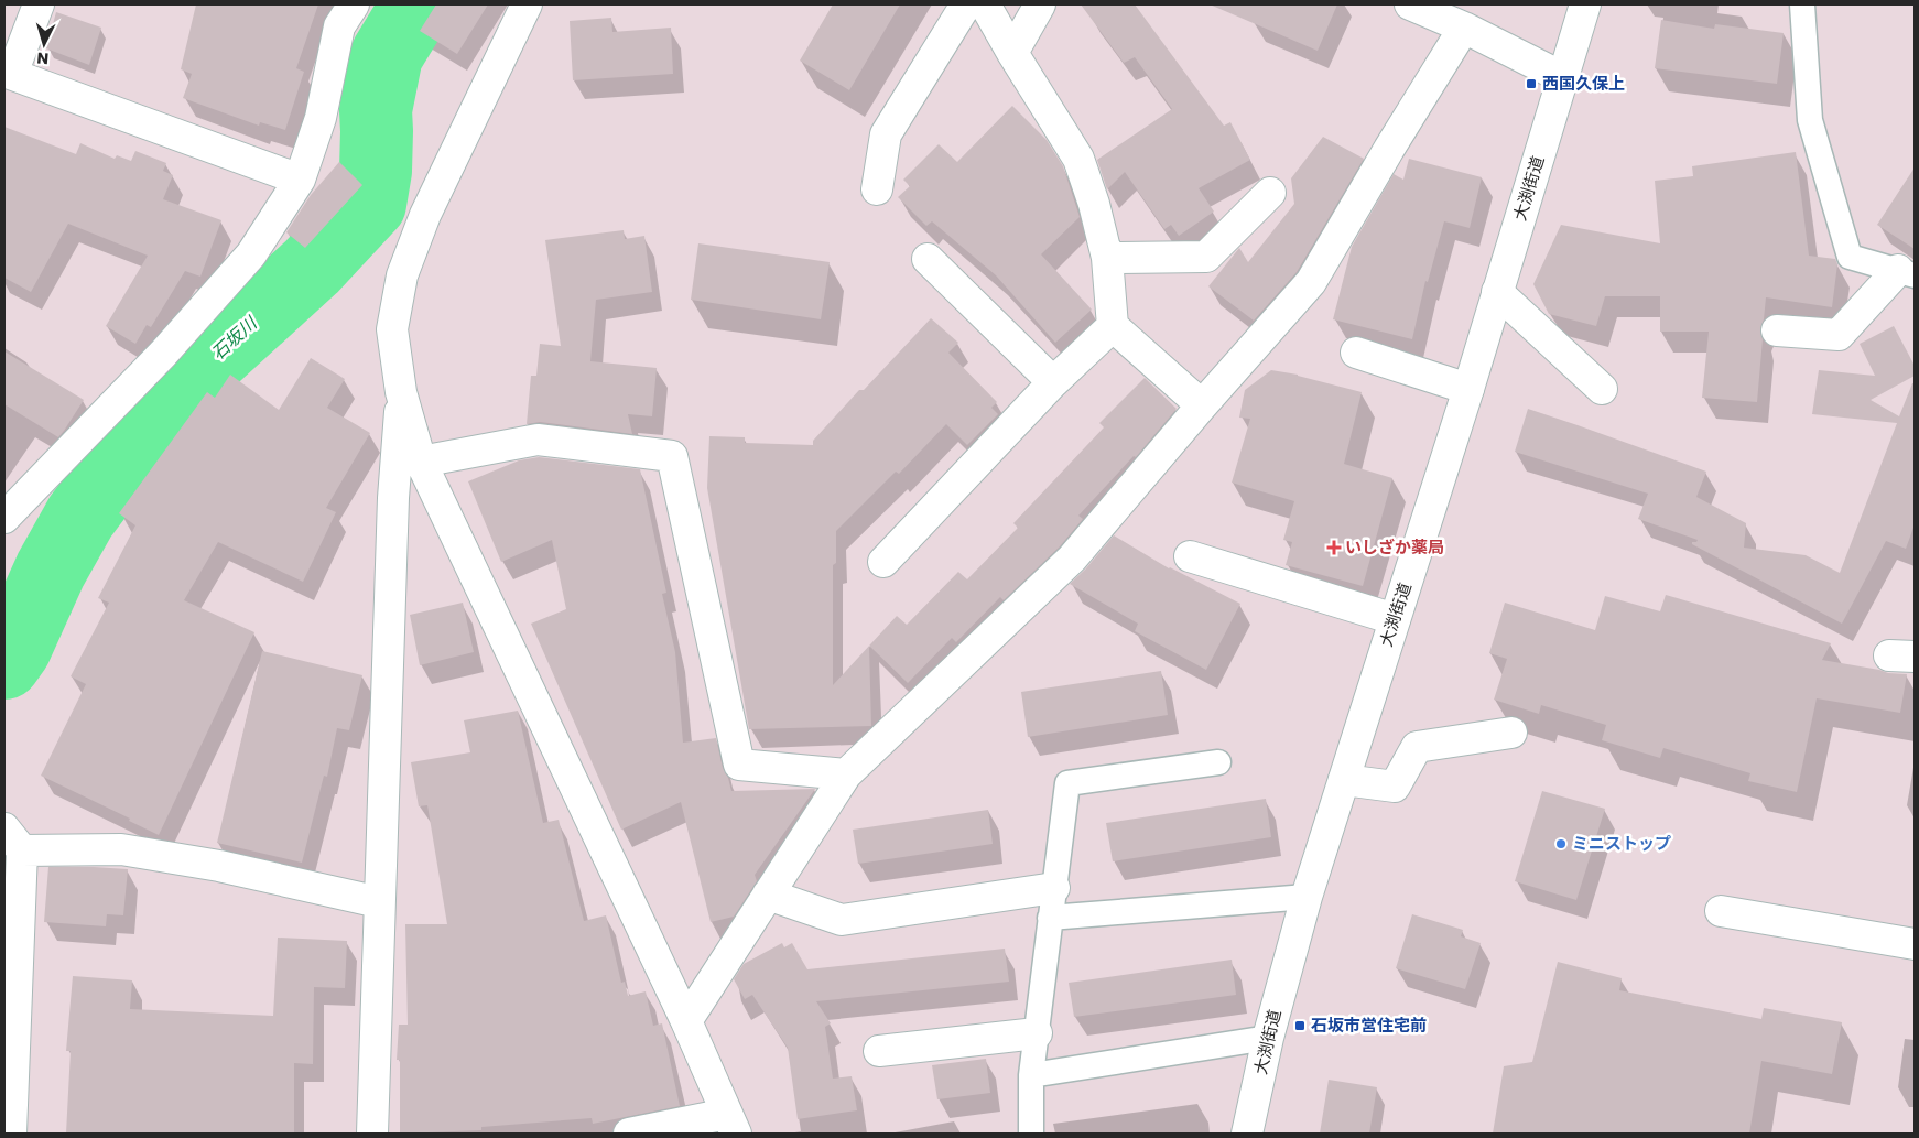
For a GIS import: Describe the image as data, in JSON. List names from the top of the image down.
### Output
{
  "streets": {
    "street": ["大渕街道"]
  },
  "water": ["石坂川"],
  "places": {
    "transit": ["西国久保上", "石坂市営住宅前"],
    "health": ["いしざか薬局"],
    "other": ["ミニストップ"]
  },
  "north": "bottom"
}
